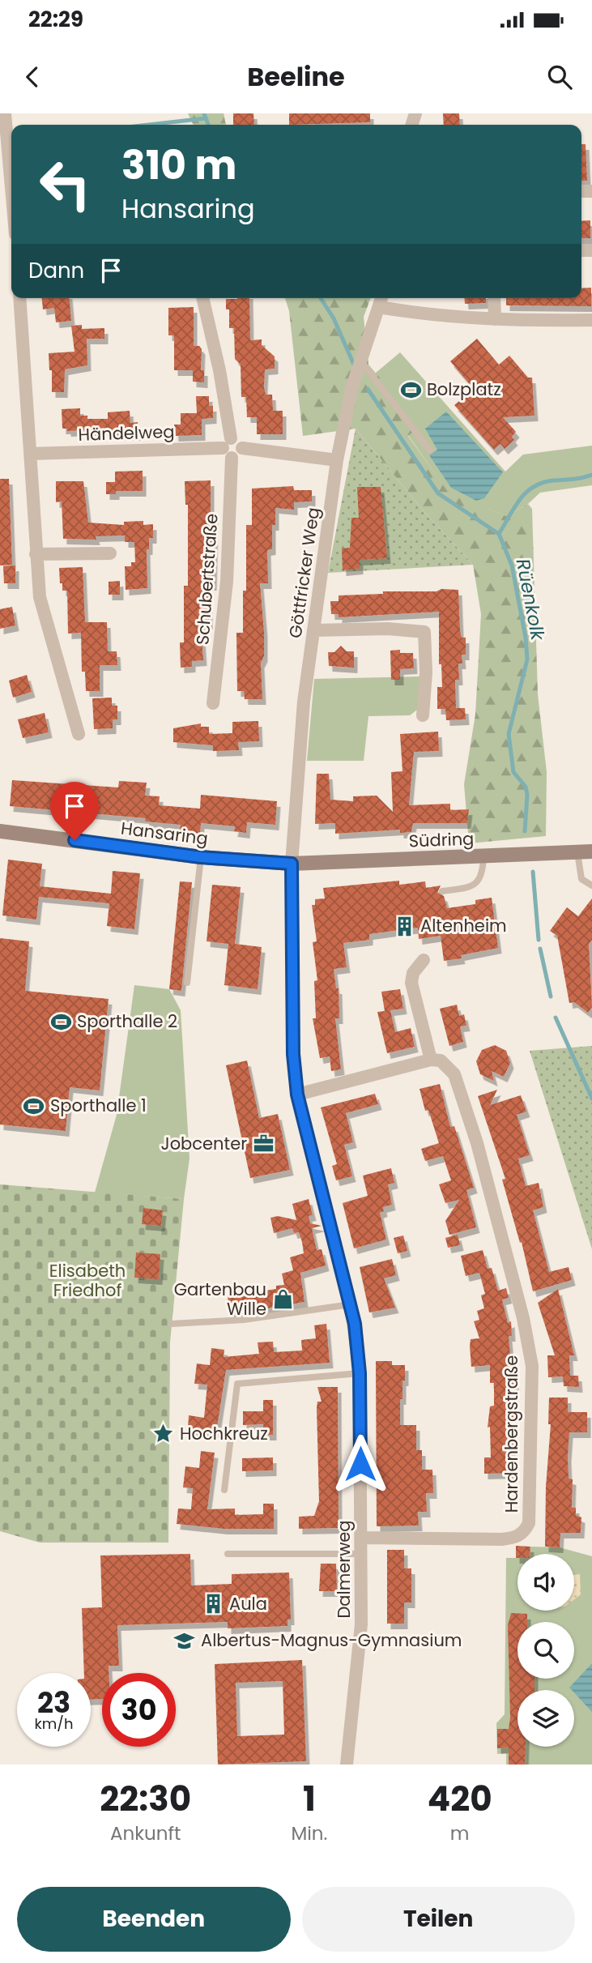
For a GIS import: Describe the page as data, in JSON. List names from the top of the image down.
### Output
{
  "streets": {
    "street": [
      "Händelweg",
      "Göttfricker Weg",
      "Schubertstraße",
      "Hansaring",
      "Südring",
      "Hardenbergstraße",
      "Dalmerweg"
    ]
  },
  "crossings": [
    ["Händelweg", "Schubertstraße"],
    ["Göttfricker Weg", "Hansaring"],
    ["Göttfricker Weg", "Südring"],
    ["Göttfricker Weg", "Dalmerweg"],
    ["Hansaring", "Südring"],
    ["Hansaring", "Dalmerweg"],
    ["Südring", "Dalmerweg"],
    ["Hardenbergstraße", "Dalmerweg"]
  ],
  "water": ["Rüenkolk"],
  "parks": ["Elisabeth Friedhof"],
  "places": {
    "sports": ["Bolzplatz", "Sporthalle 2", "Sporthalle 1"],
    "building": ["Altenheim", "Aula"],
    "office": ["Jobcenter"],
    "shop": ["Gartenbau Wille"],
    "place": ["Hochkreuz"],
    "school or university": ["Albertus-Magnus-Gymnasium"]
  },
  "page": {
    "status": "22:29",
    "header": "Beeline",
    "turn": ["310 m", "Hansaring"],
    "then": "Dann",
    "speed": "23 km/h",
    "limit": "30",
    "eta": [
      "22:30",
      "Ankunft",
      "1",
      "Min.",
      "420",
      "m"
    ],
    "buttons": ["Beenden", "Teilen"]
  }
}
